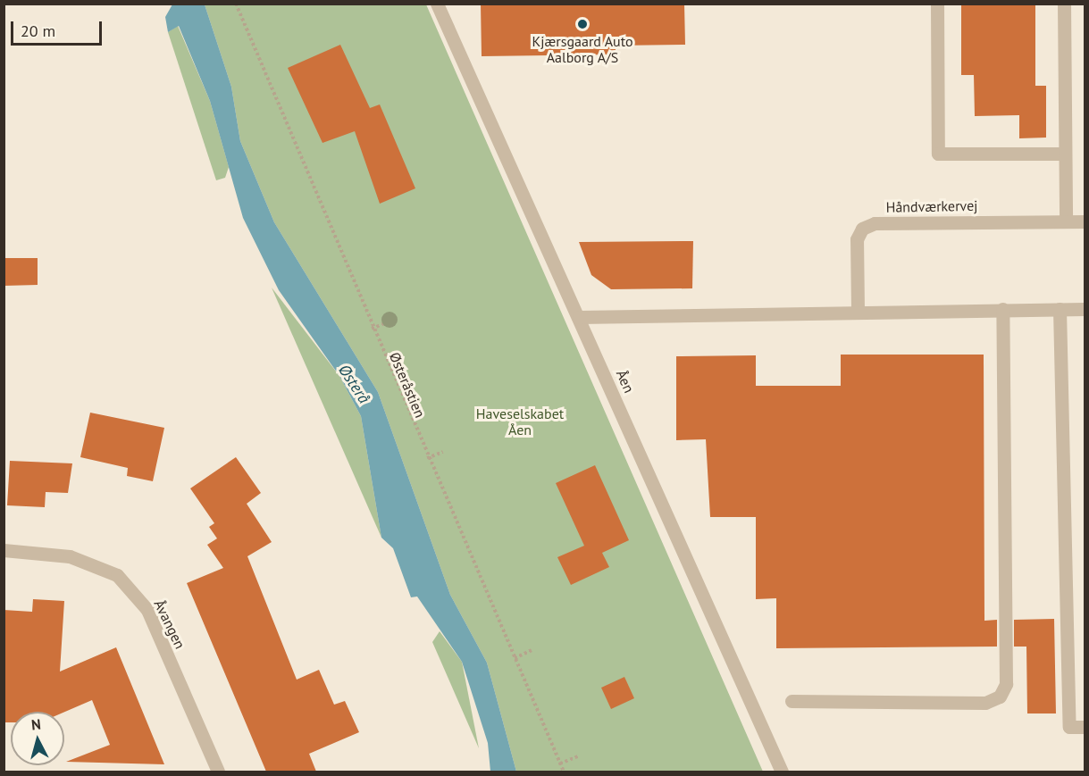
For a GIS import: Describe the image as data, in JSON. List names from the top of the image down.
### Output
{
  "streets": {
    "street": ["Håndværkervej", "Åen", "Åvangen"],
    "path": ["Østeråstien"]
  },
  "water": ["Østerå"],
  "parks": ["Haveselskabet Åen"],
  "places": ["Kjærsgaard Auto Aalborg A/S"],
  "scale_bar": "20 m",
  "north": "top"
}
